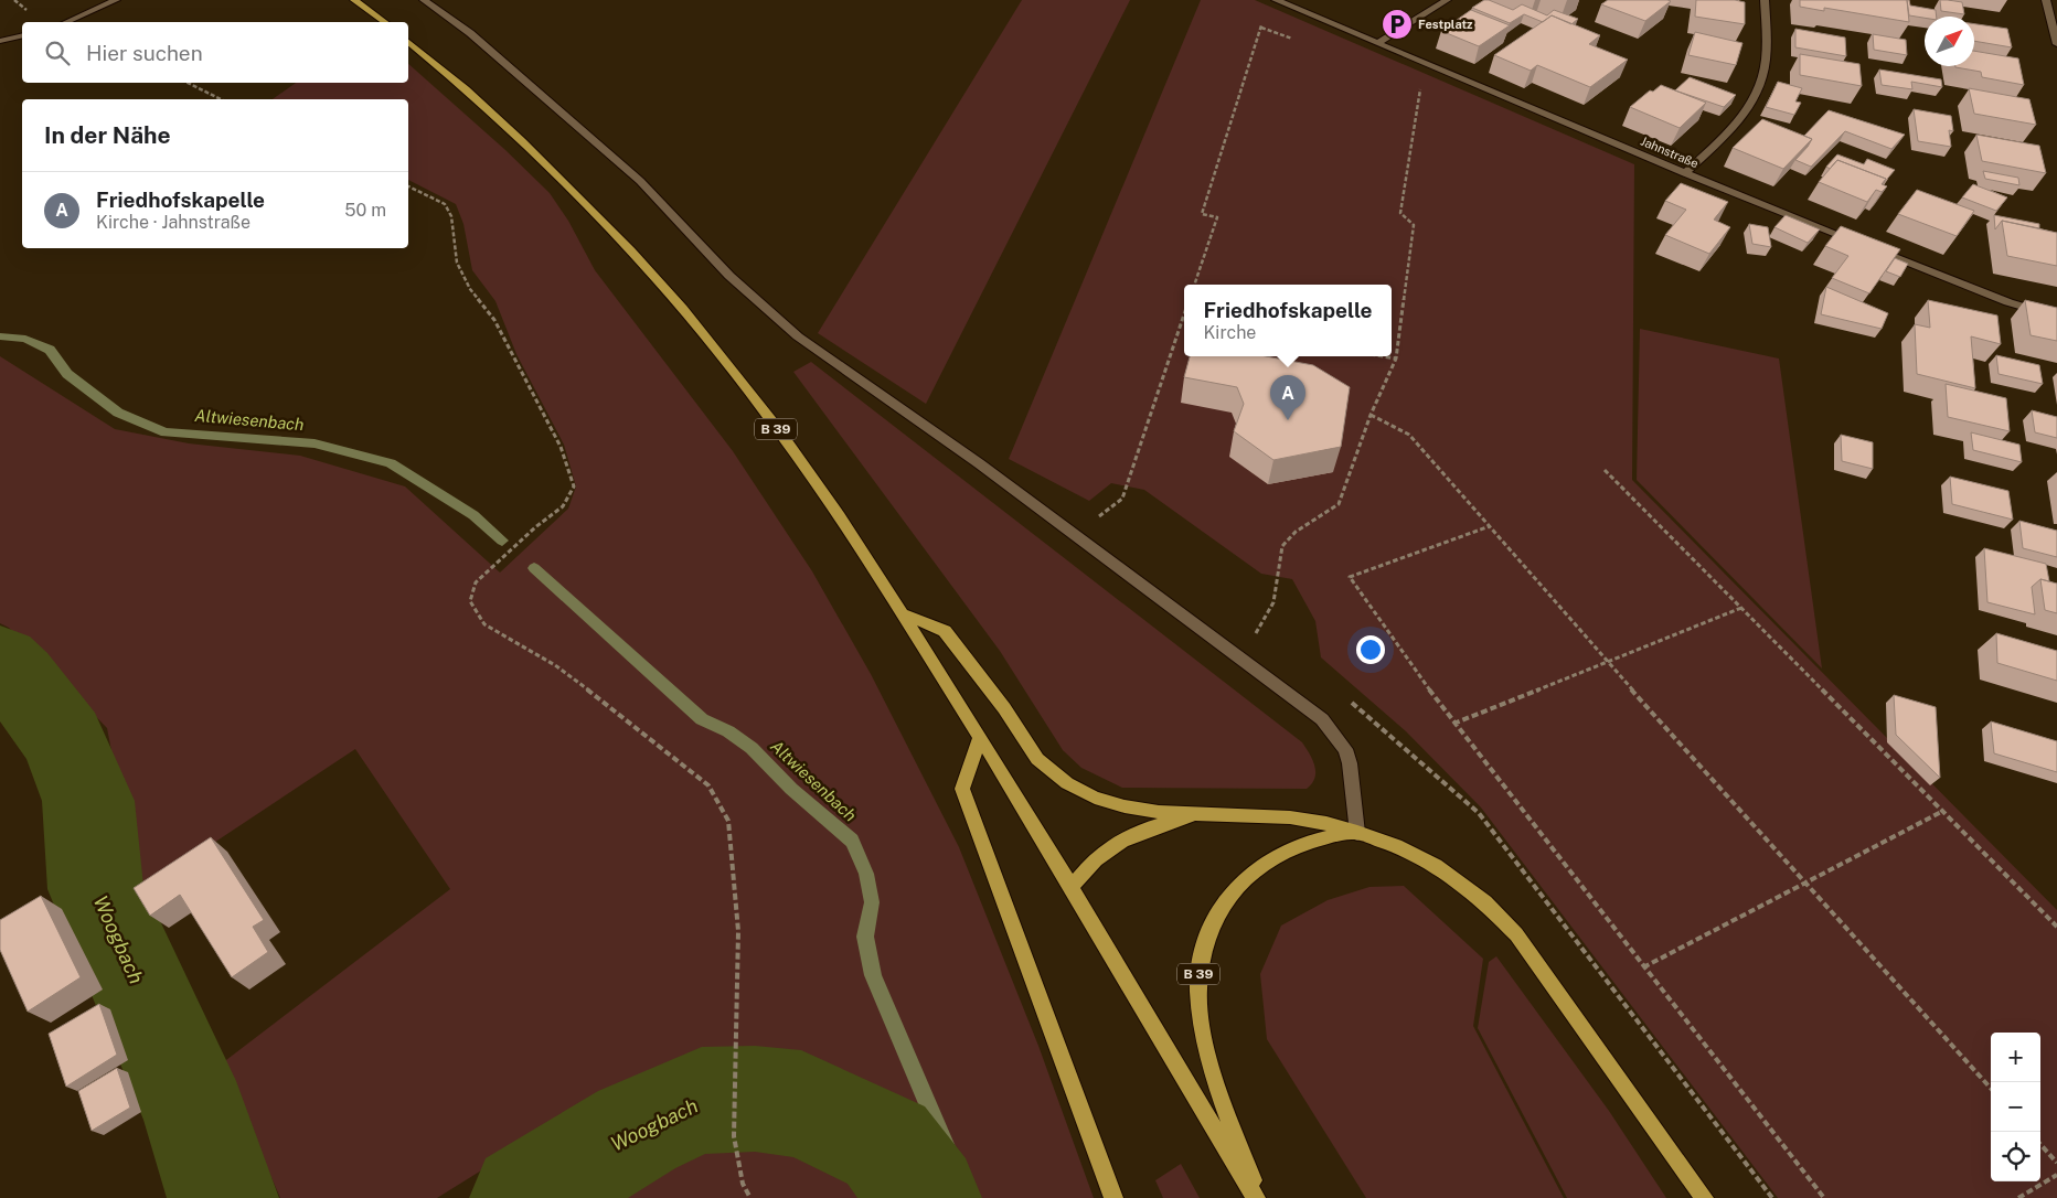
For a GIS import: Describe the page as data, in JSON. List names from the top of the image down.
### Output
{
  "streets": {
    "main road": ["B 39"],
    "street": ["Jahnstraße"]
  },
  "water": ["Altwiesenbach", "Woogbach"],
  "places": {
    "parking": ["Festplatz"]
  },
  "north": "top right",
  "page": {
    "search": "Hier suchen",
    "heading": "In der Nähe",
    "list": [
      {
        "mark": "A",
        "name": "Friedhofskapelle",
        "note": "Kirche · Jahnstraße",
        "value": "50 m"
      }
    ],
    "popup": ["Friedhofskapelle", "Kirche"],
    "pins": "A",
    "map_buttons": ["+", "−"]
  }
}
